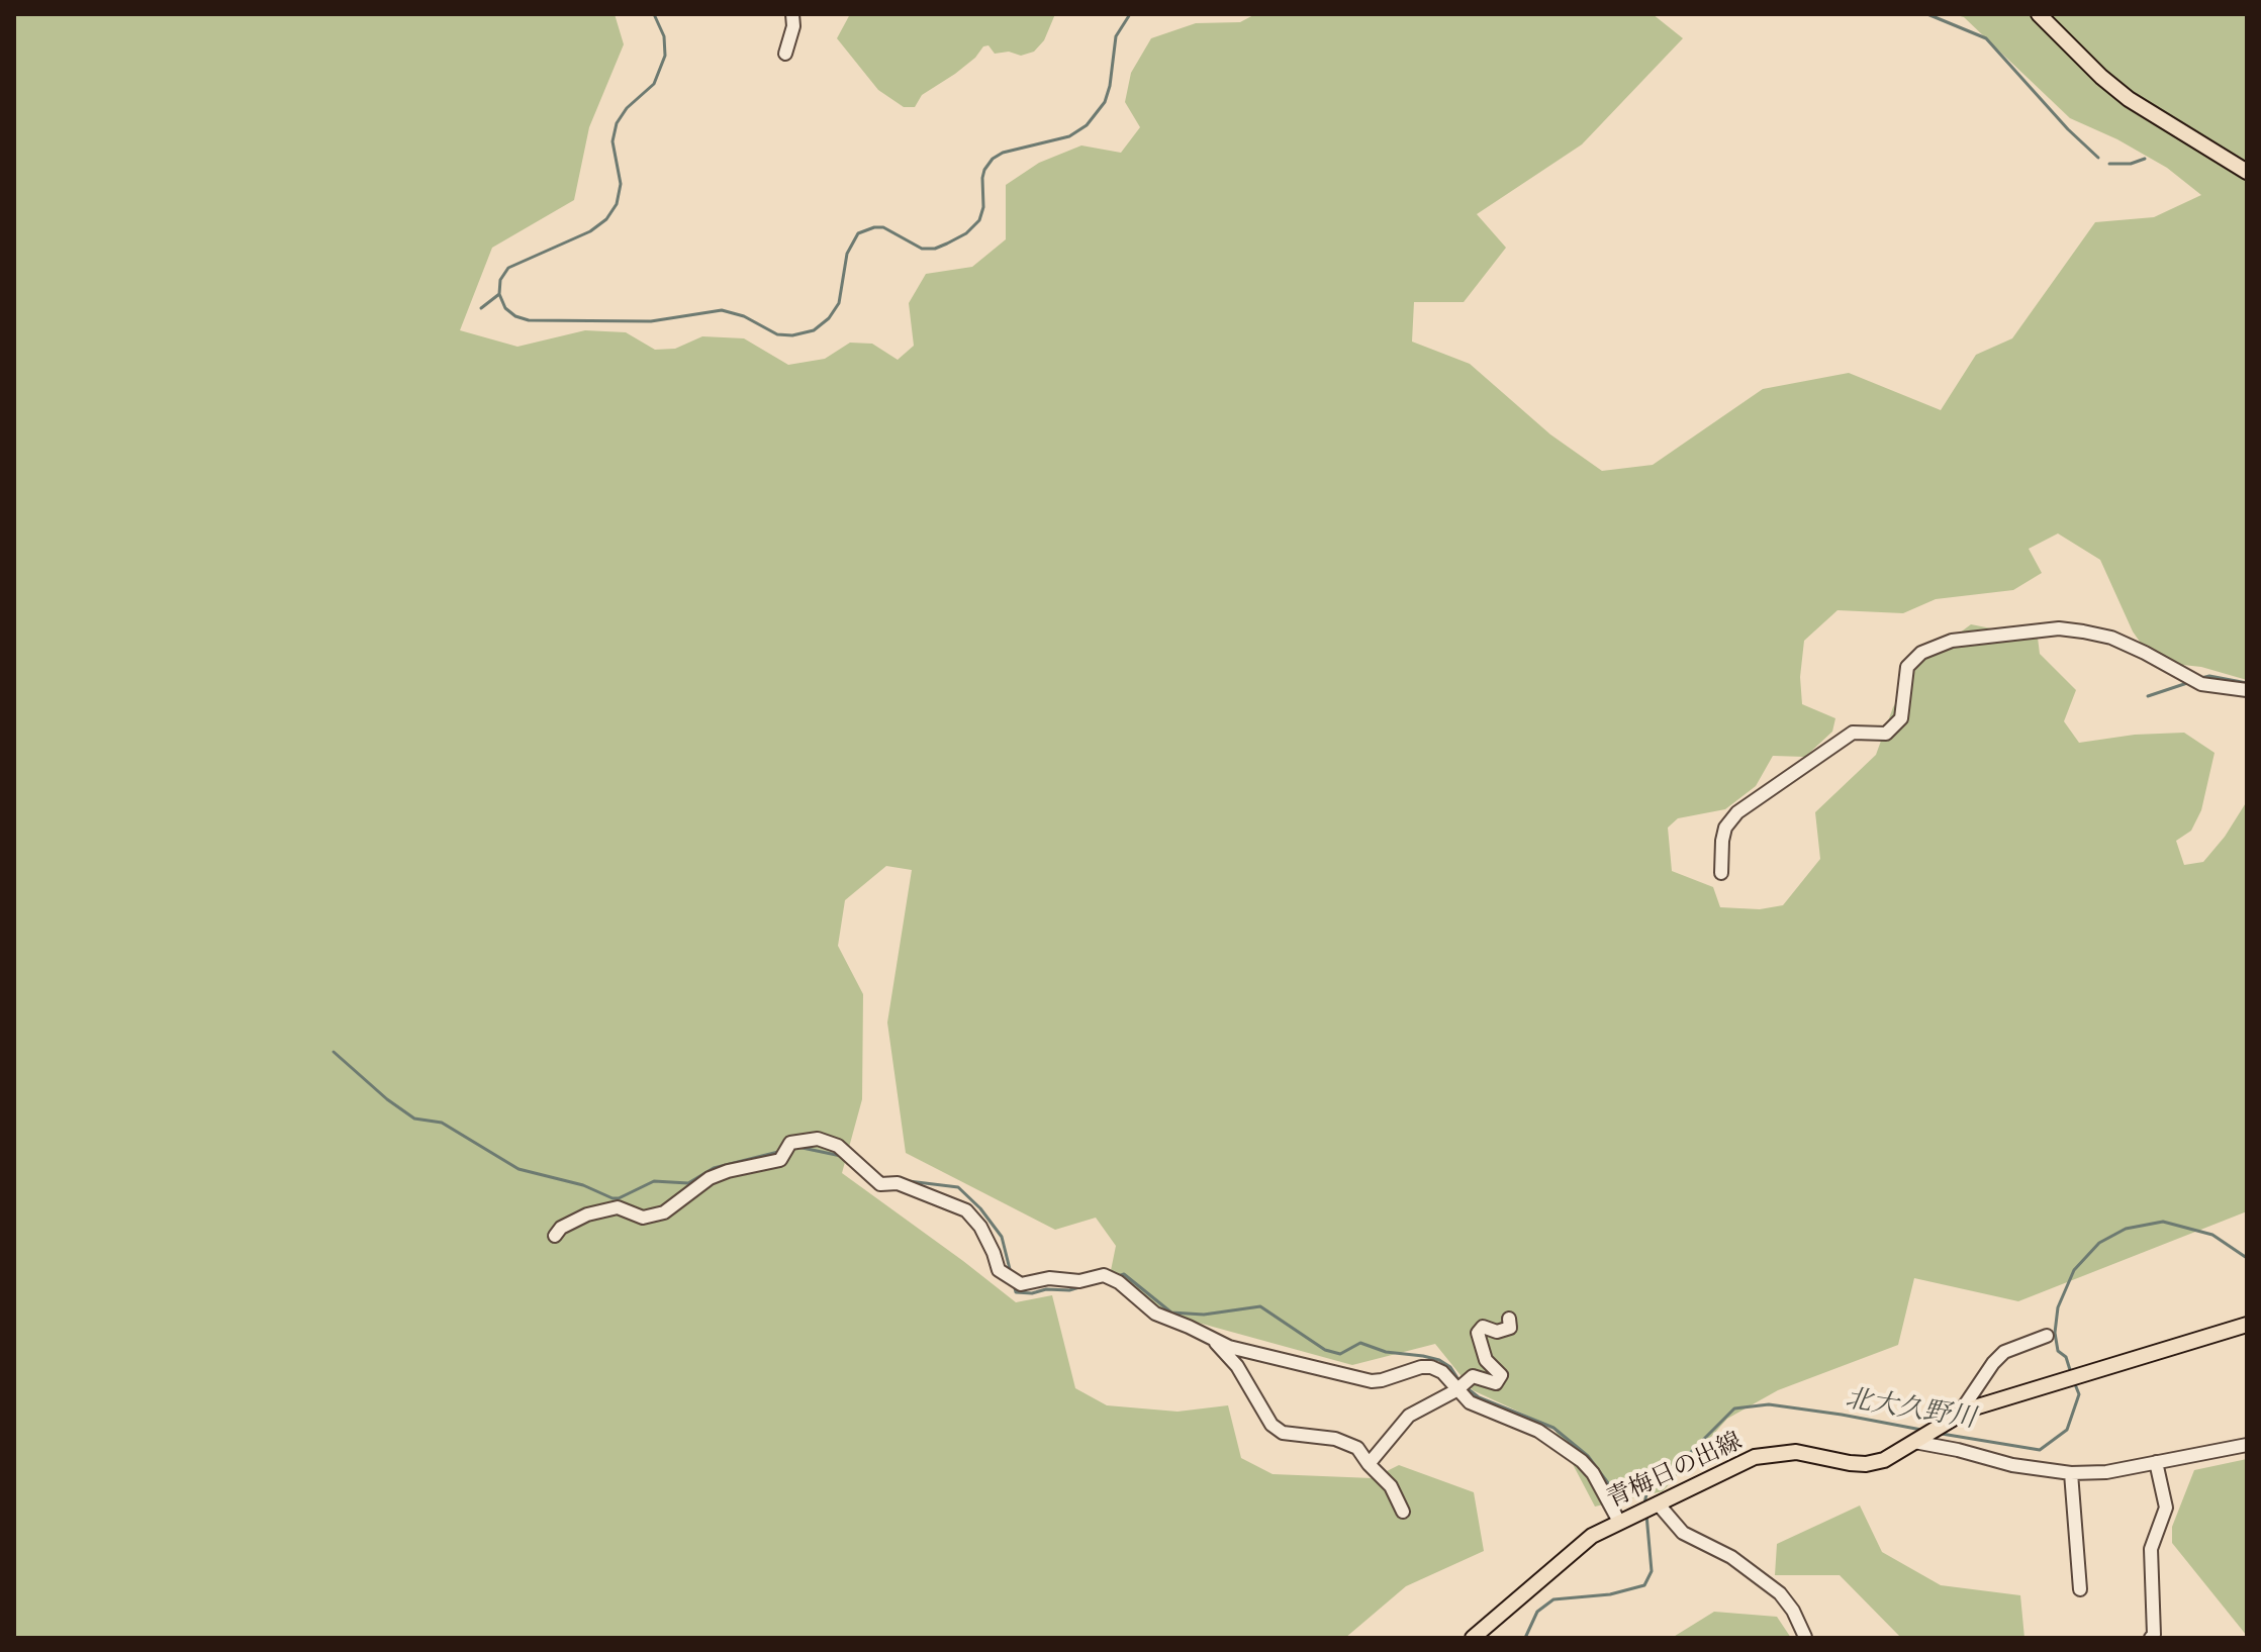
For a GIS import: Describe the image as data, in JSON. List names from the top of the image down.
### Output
{
  "streets": {
    "main road": ["青梅日の出線"]
  },
  "water": ["北大久野川"]
}
